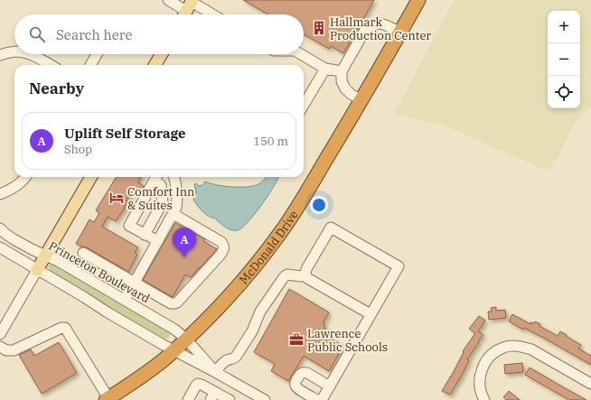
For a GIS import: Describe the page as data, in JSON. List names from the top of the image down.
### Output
{
  "streets": {
    "highway": ["McDonald Drive"],
    "street": ["Princeton Boulevard"]
  },
  "crossings": [
    ["McDonald Drive", "Princeton Boulevard"]
  ],
  "places": {
    "building": ["Hallmark Production Center"],
    "hotel": ["Comfort Inn & Suites"],
    "office": ["Lawrence Public Schools"]
  },
  "page": {
    "map_buttons": ["+", "−"],
    "search": "Search here",
    "heading": "Nearby",
    "list": [
      {
        "mark": "A",
        "name": "Uplift Self Storage",
        "note": "Shop",
        "value": "150 m"
      }
    ],
    "pins": "A"
  }
}
